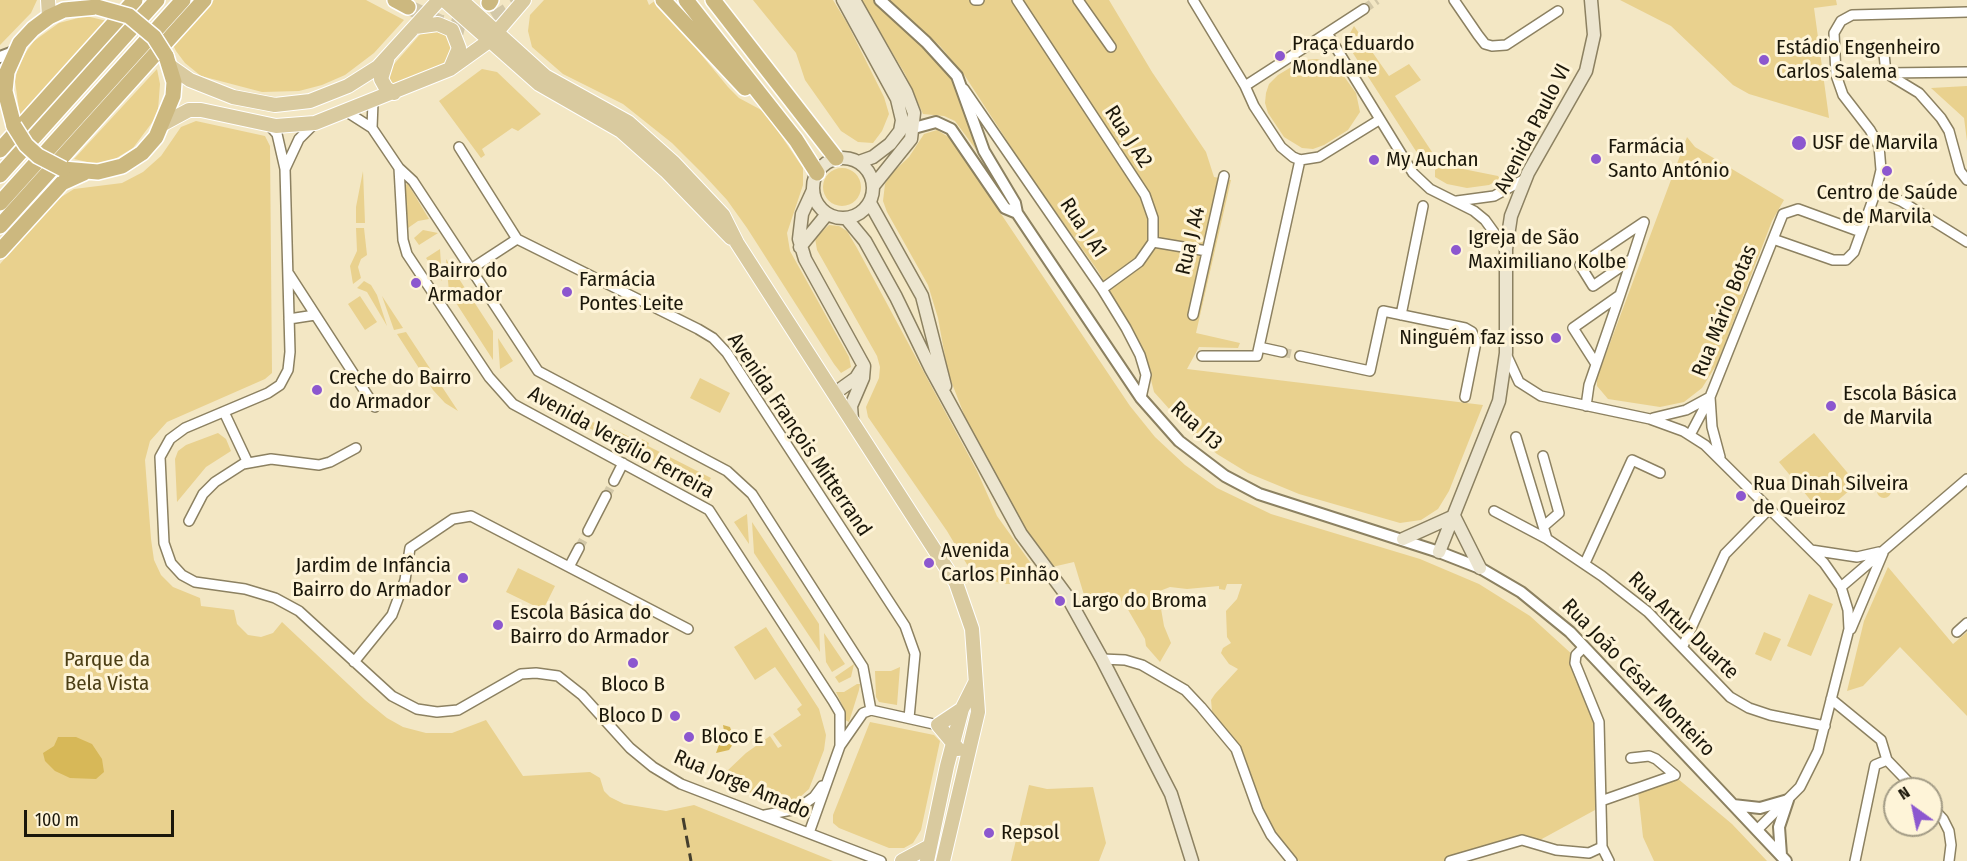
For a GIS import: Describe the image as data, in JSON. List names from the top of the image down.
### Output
{
  "streets": {
    "main road": ["Avenida Paulo VI"],
    "street": [
      "Rua J A2",
      "Rua J A1",
      "Rua J A4",
      "Rua Mário Botas",
      "Rua J13",
      "Avenida François Mitterrand",
      "Avenida Vergílio Ferreira",
      "Rua Artur Duarte",
      "Rua João César Monteiro",
      "Rua Jorge Amado"
    ]
  },
  "crossings": [
    ["Avenida Paulo VI", "Rua J13"],
    ["Avenida Paulo VI", "Rua João César Monteiro"],
    ["Rua J A1", "Rua J13"],
    ["Rua J13", "Rua João César Monteiro"],
    ["Avenida Vergílio Ferreira", "Rua Jorge Amado"]
  ],
  "parks": ["Parque da Bela Vista"],
  "places": [
    "Praça Eduardo Mondlane",
    "Estádio Engenheiro Carlos Salema",
    "USF de Marvila",
    "Farmácia Santo António",
    "My Auchan",
    "Centro de Saúde de Marvila",
    "Igreja de São Maximiliano Kolbe",
    "Bairro do Armador",
    "Farmácia Pontes Leite",
    "Ninguém faz isso",
    "Creche do Bairro do Armador",
    "Escola Básica de Marvila",
    "Rua Dinah Silveira de Queiroz",
    "Avenida Carlos Pinhão",
    "Jardim de Infância Bairro do Armador",
    "Largo do Broma",
    "Escola Básica do Bairro do Armador",
    "Bloco B",
    "Bloco D",
    "Bloco E",
    "Repsol"
  ],
  "scale_bar": "100 m",
  "north": "top left"
}
